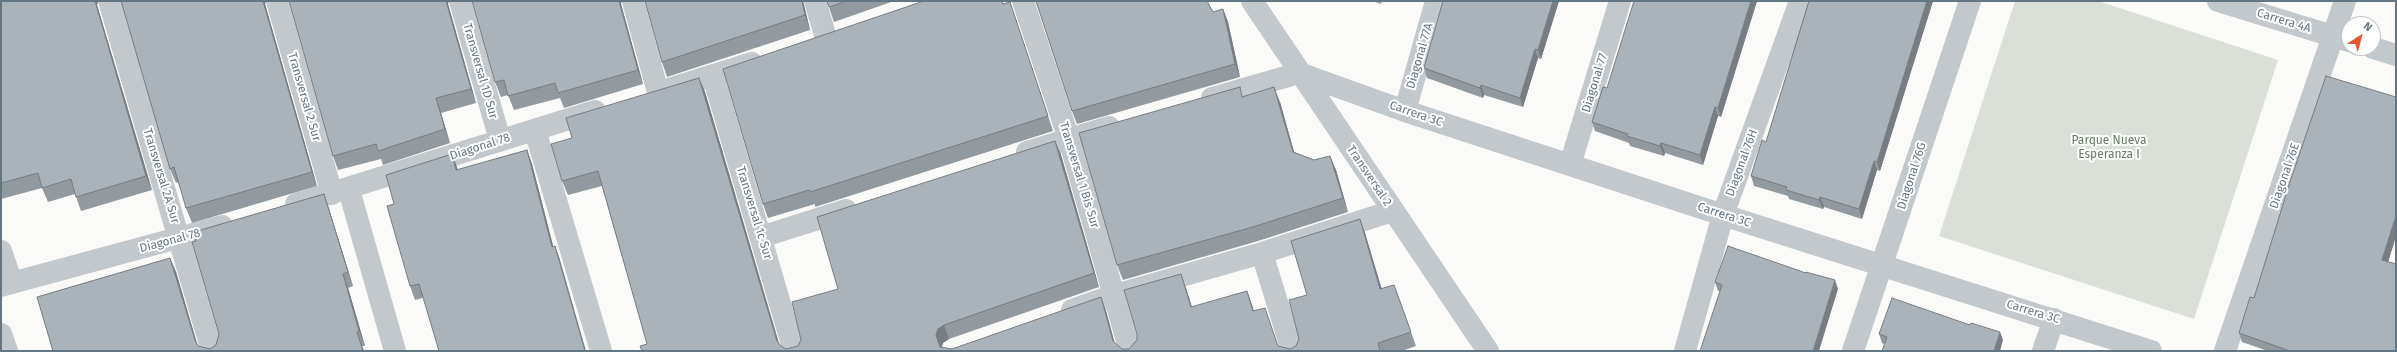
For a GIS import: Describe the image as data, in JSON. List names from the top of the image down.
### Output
{
  "streets": {
    "street": [
      "Carrera 4A",
      "Diagonal 77A",
      "Transversal 1D Sur",
      "Diagonal 77",
      "Transversal 2 Sur",
      "Carrera 3C",
      "Diagonal 78",
      "Diagonal 76H",
      "Transversal 1 Bis Sur",
      "Transversal 2A Sur",
      "Transversal 2",
      "Diagonal 76G",
      "Diagonal 76E",
      "Transversal 1c Sur"
    ]
  },
  "crossings": [
    ["Carrera 4A", "Diagonal 76E"],
    ["Diagonal 77A", "Carrera 3C"],
    ["Transversal 1D Sur", "Diagonal 78"],
    ["Diagonal 77", "Carrera 3C"],
    ["Transversal 2 Sur", "Diagonal 78"],
    ["Carrera 3C", "Diagonal 76H"],
    ["Carrera 3C", "Transversal 2"],
    ["Carrera 3C", "Diagonal 76G"],
    ["Diagonal 78", "Transversal 2A Sur"]
  ],
  "parks": ["Parque Nueva Esperanza I"],
  "north": "top right"
}
